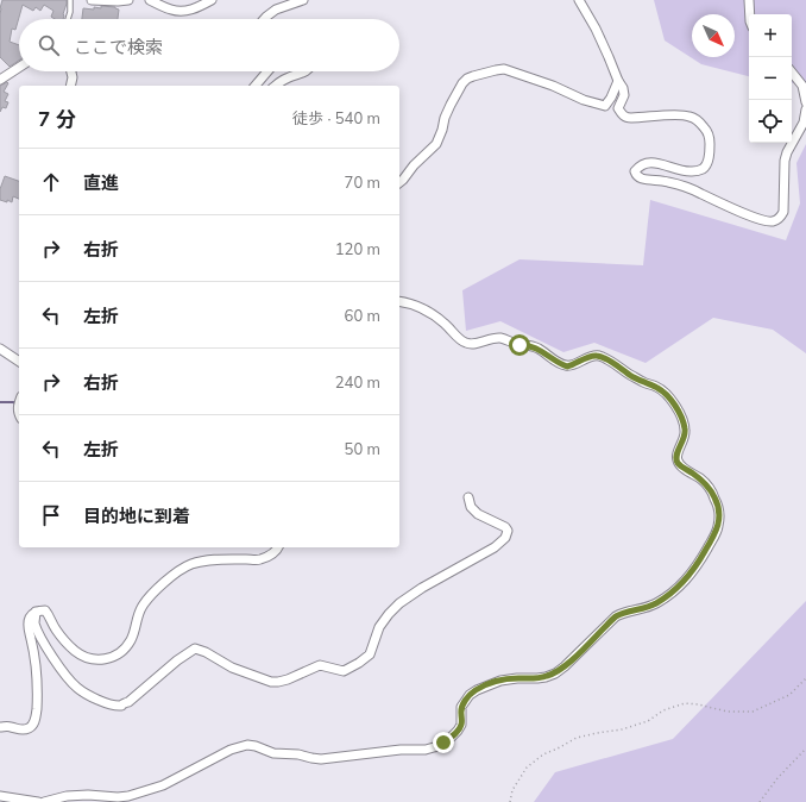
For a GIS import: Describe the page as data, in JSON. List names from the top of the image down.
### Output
{
  "north": "bottom right",
  "page": {
    "map_buttons": ["+", "−"],
    "search": "ここで検索",
    "heading": ["7 分", "徒歩 · 540 m"],
    "list": [
      ["直進", "70 m"],
      ["右折", "120 m"],
      ["左折", "60 m"],
      ["右折", "240 m"],
      ["左折", "50 m"],
      "目的地に到着"
    ]
  }
}
